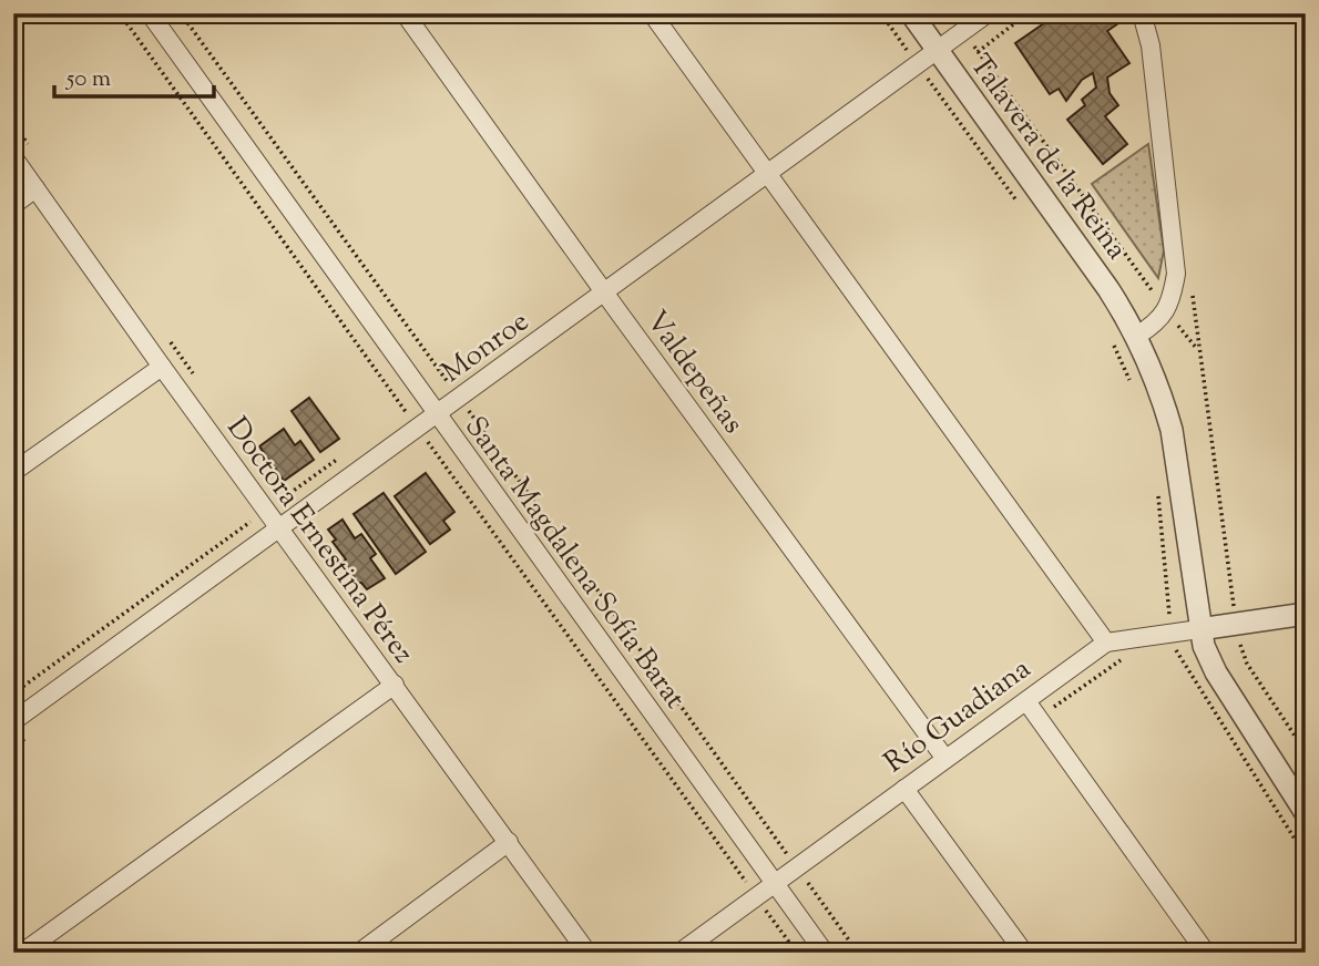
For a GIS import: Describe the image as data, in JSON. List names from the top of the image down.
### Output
{
  "streets": {
    "street": [
      "Talavera de la Reina",
      "Monroe",
      "Valdepeñas",
      "Doctora Ernestina Pérez",
      "Santa Magdalena Sofía Barat",
      "Río Guadiana"
    ]
  },
  "crossings": [
    ["Talavera de la Reina", "Monroe"],
    ["Talavera de la Reina", "Río Guadiana"],
    ["Monroe", "Valdepeñas"],
    ["Monroe", "Doctora Ernestina Pérez"],
    ["Monroe", "Santa Magdalena Sofía Barat"],
    ["Valdepeñas", "Río Guadiana"],
    ["Santa Magdalena Sofía Barat", "Río Guadiana"]
  ],
  "scale_bar": "50 m"
}
